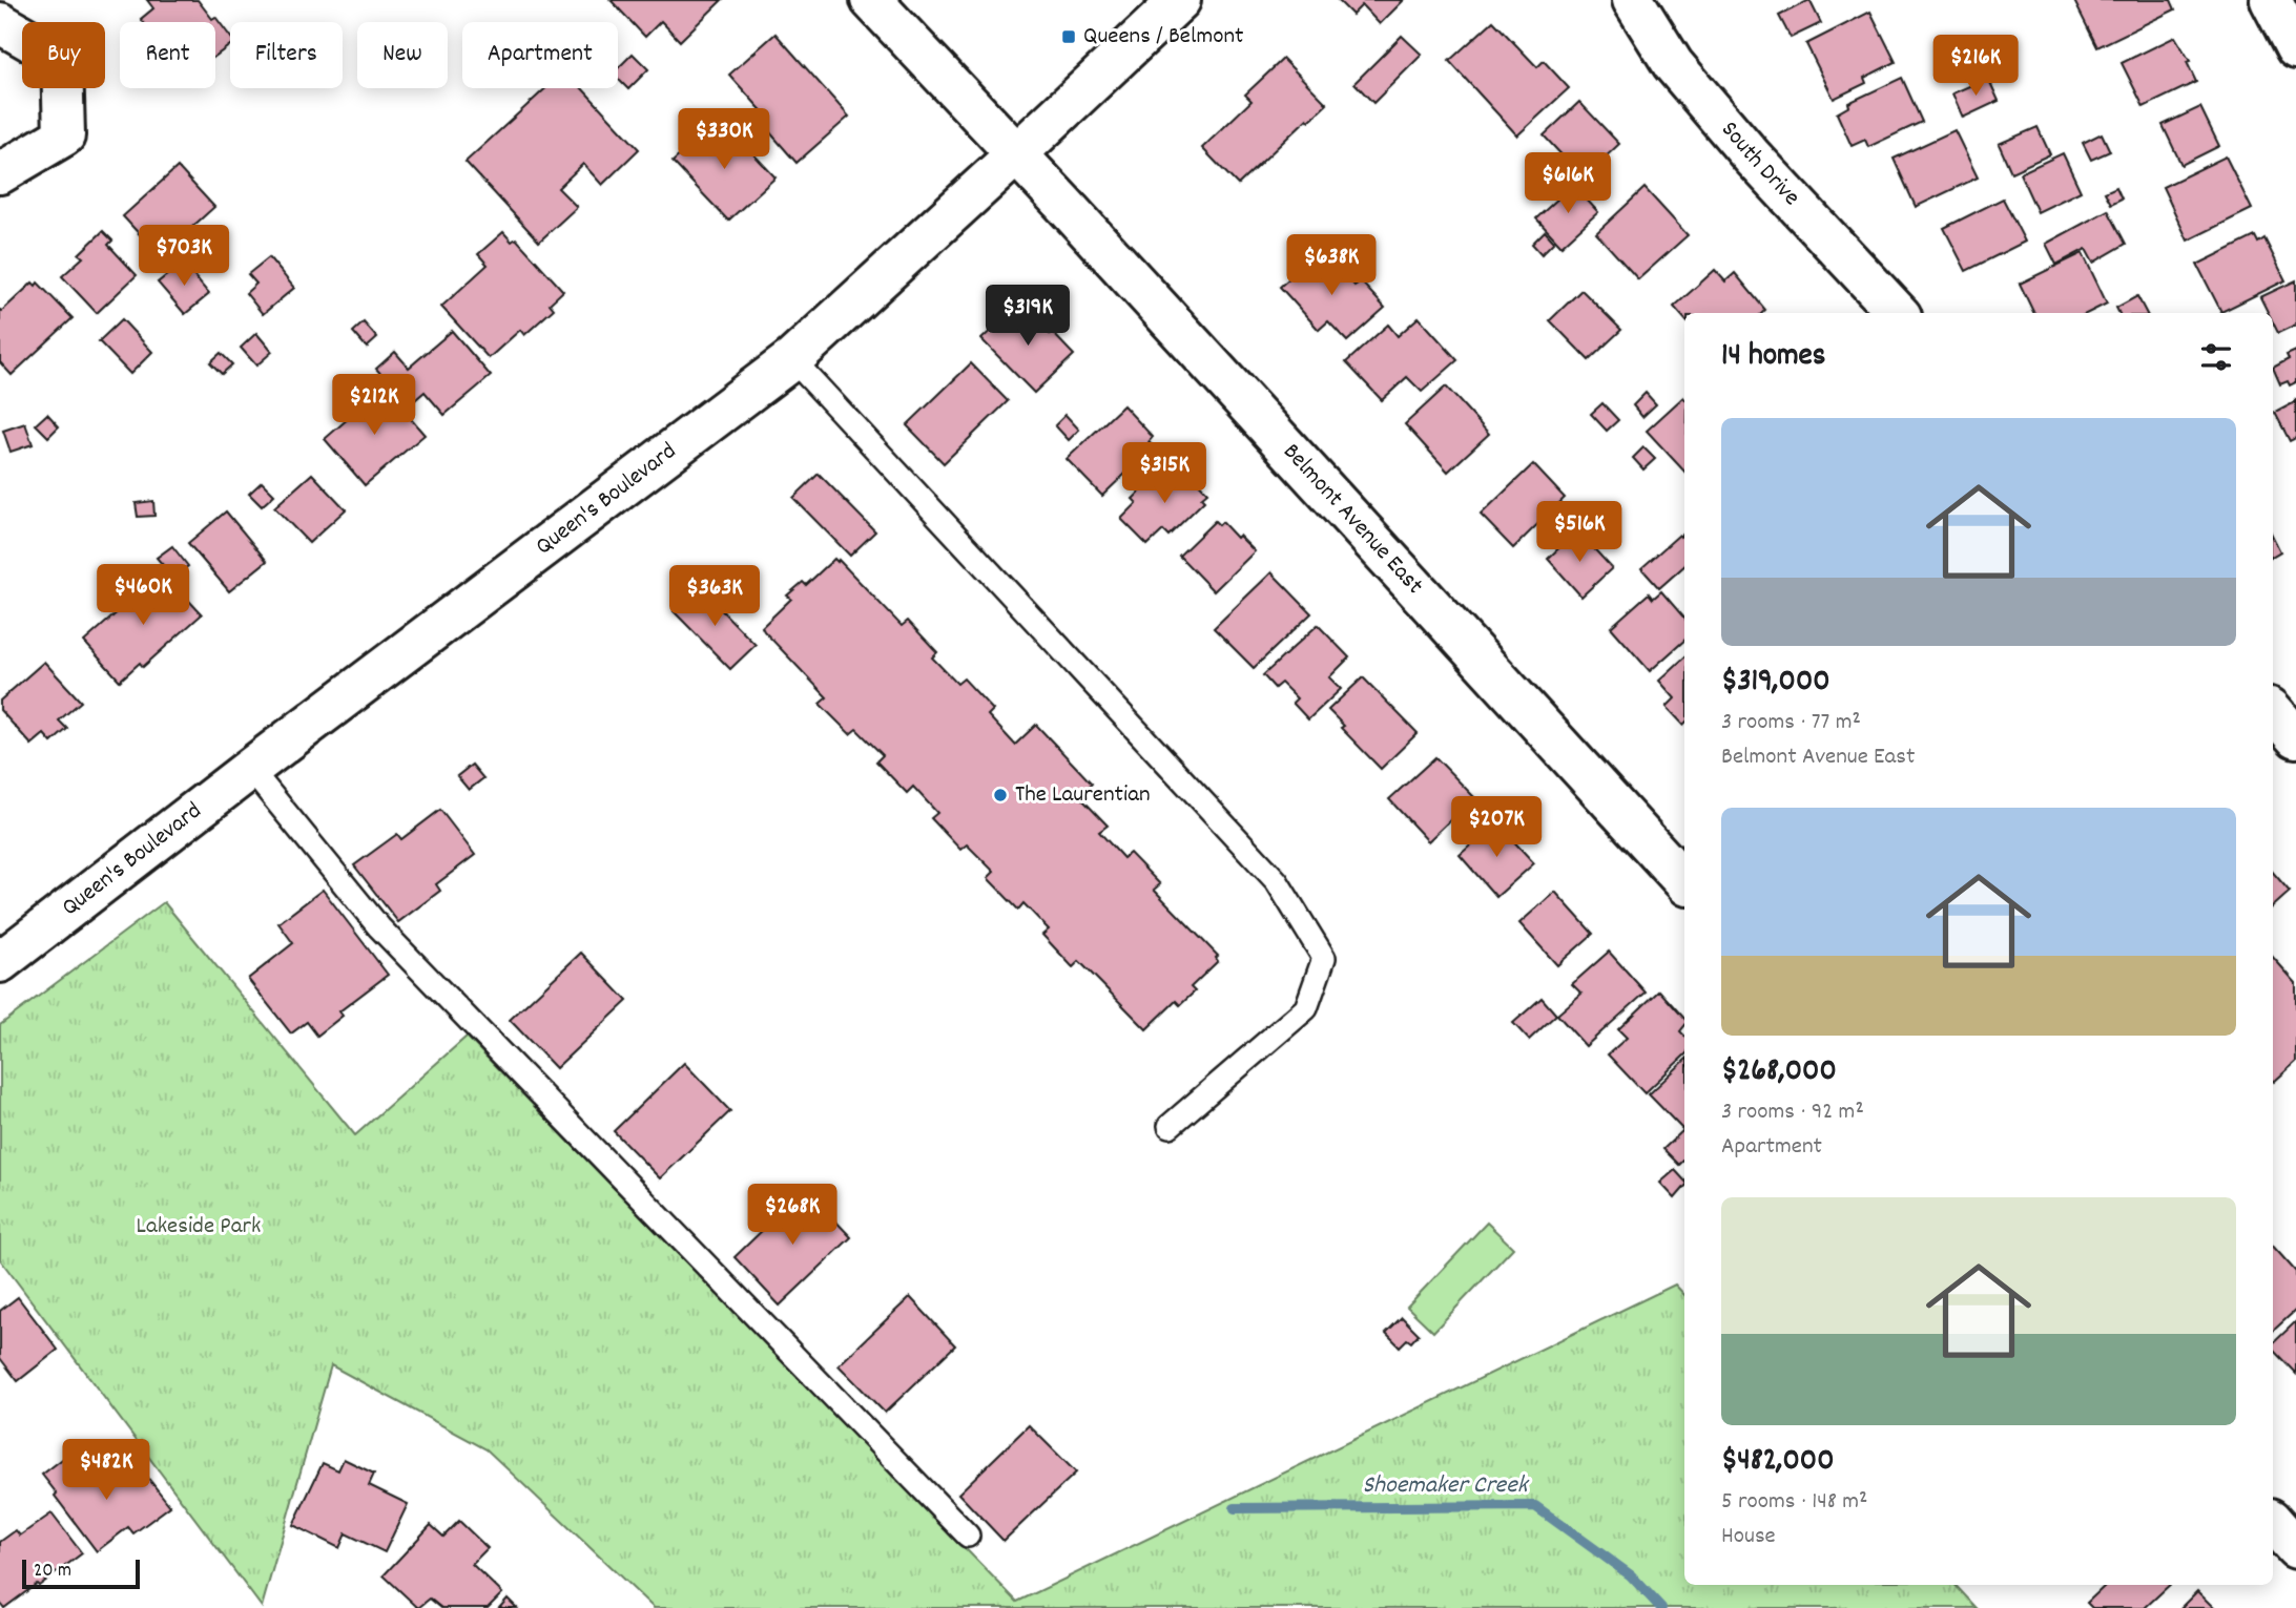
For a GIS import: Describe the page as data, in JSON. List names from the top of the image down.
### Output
{
  "streets": {
    "street": ["South Drive", "Queen's Boulevard", "Belmont Avenue East"]
  },
  "crossings": [
    ["Queen's Boulevard", "Belmont Avenue East"]
  ],
  "water": ["Shoemaker Creek"],
  "parks": ["Lakeside Park"],
  "places": {
    "transit": ["Queens / Belmont"],
    "other": ["The Laurentian"]
  },
  "scale_bar": "20 m",
  "page": {
    "chip": [
      "Buy",
      "Rent",
      "Filters",
      "New",
      "Apartment"
    ],
    "price": [
      "$216K",
      "$330K",
      "$616K",
      "$703K",
      "$638K",
      "$319K",
      "$212K",
      "$315K",
      "$516K",
      "$460K",
      "$363K",
      "$207K",
      "$268K",
      "$482K"
    ],
    "heading": "14 homes",
    "list": [
      {
        "name": "$319,000",
        "note": "3 rooms · 77 m² · Belmont Avenue East"
      },
      {
        "name": "$268,000",
        "note": "3 rooms · 92 m² · Apartment"
      },
      {
        "name": "$482,000",
        "note": "5 rooms · 148 m² · House"
      }
    ],
    "scale": "20 m"
  }
}
